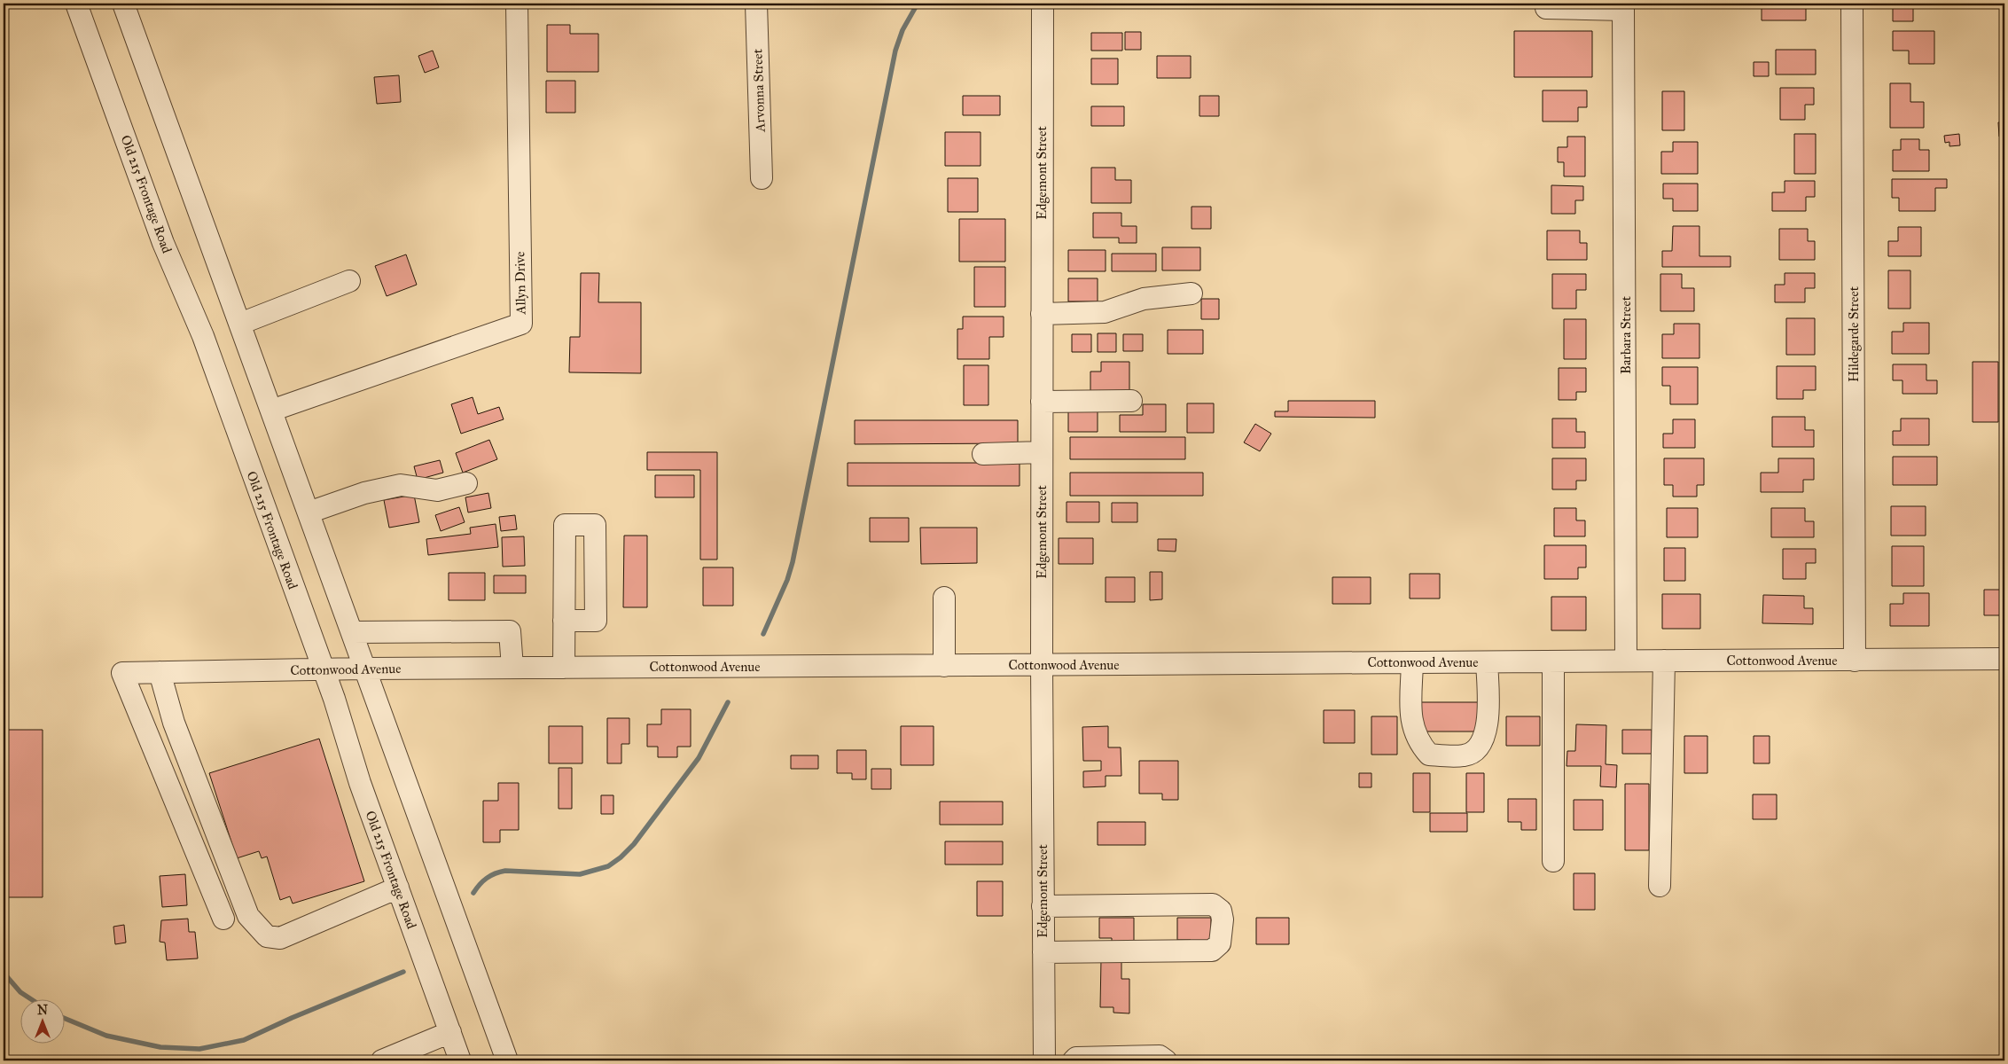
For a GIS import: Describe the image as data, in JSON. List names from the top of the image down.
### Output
{
  "streets": {
    "street": [
      "Arvonna Street",
      "Edgemont Street",
      "Old 215 Frontage Road",
      "Allyn Drive",
      "Hildegarde Street",
      "Barbara Street",
      "Cottonwood Avenue"
    ]
  },
  "crossings": [
    ["Edgemont Street", "Cottonwood Avenue"],
    ["Old 215 Frontage Road", "Cottonwood Avenue"],
    ["Hildegarde Street", "Cottonwood Avenue"],
    ["Barbara Street", "Cottonwood Avenue"]
  ],
  "north": "top"
}
